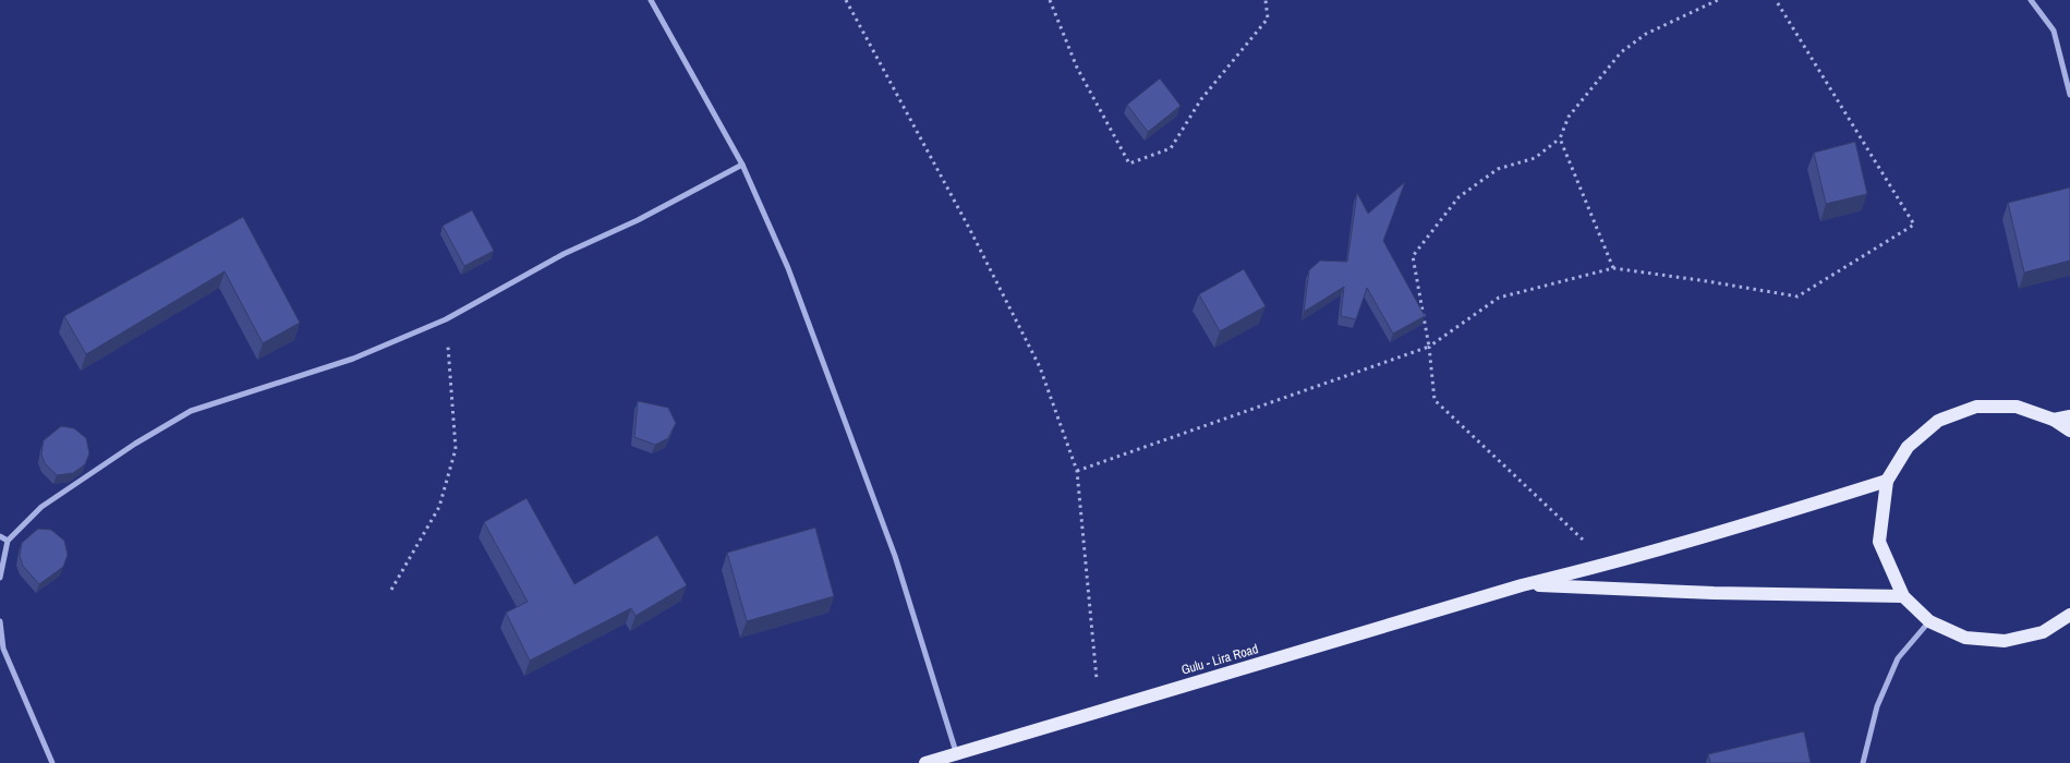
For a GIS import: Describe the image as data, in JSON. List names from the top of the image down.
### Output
{
  "streets": {
    "main road": ["Gulu - Lira Road"]
  }
}
